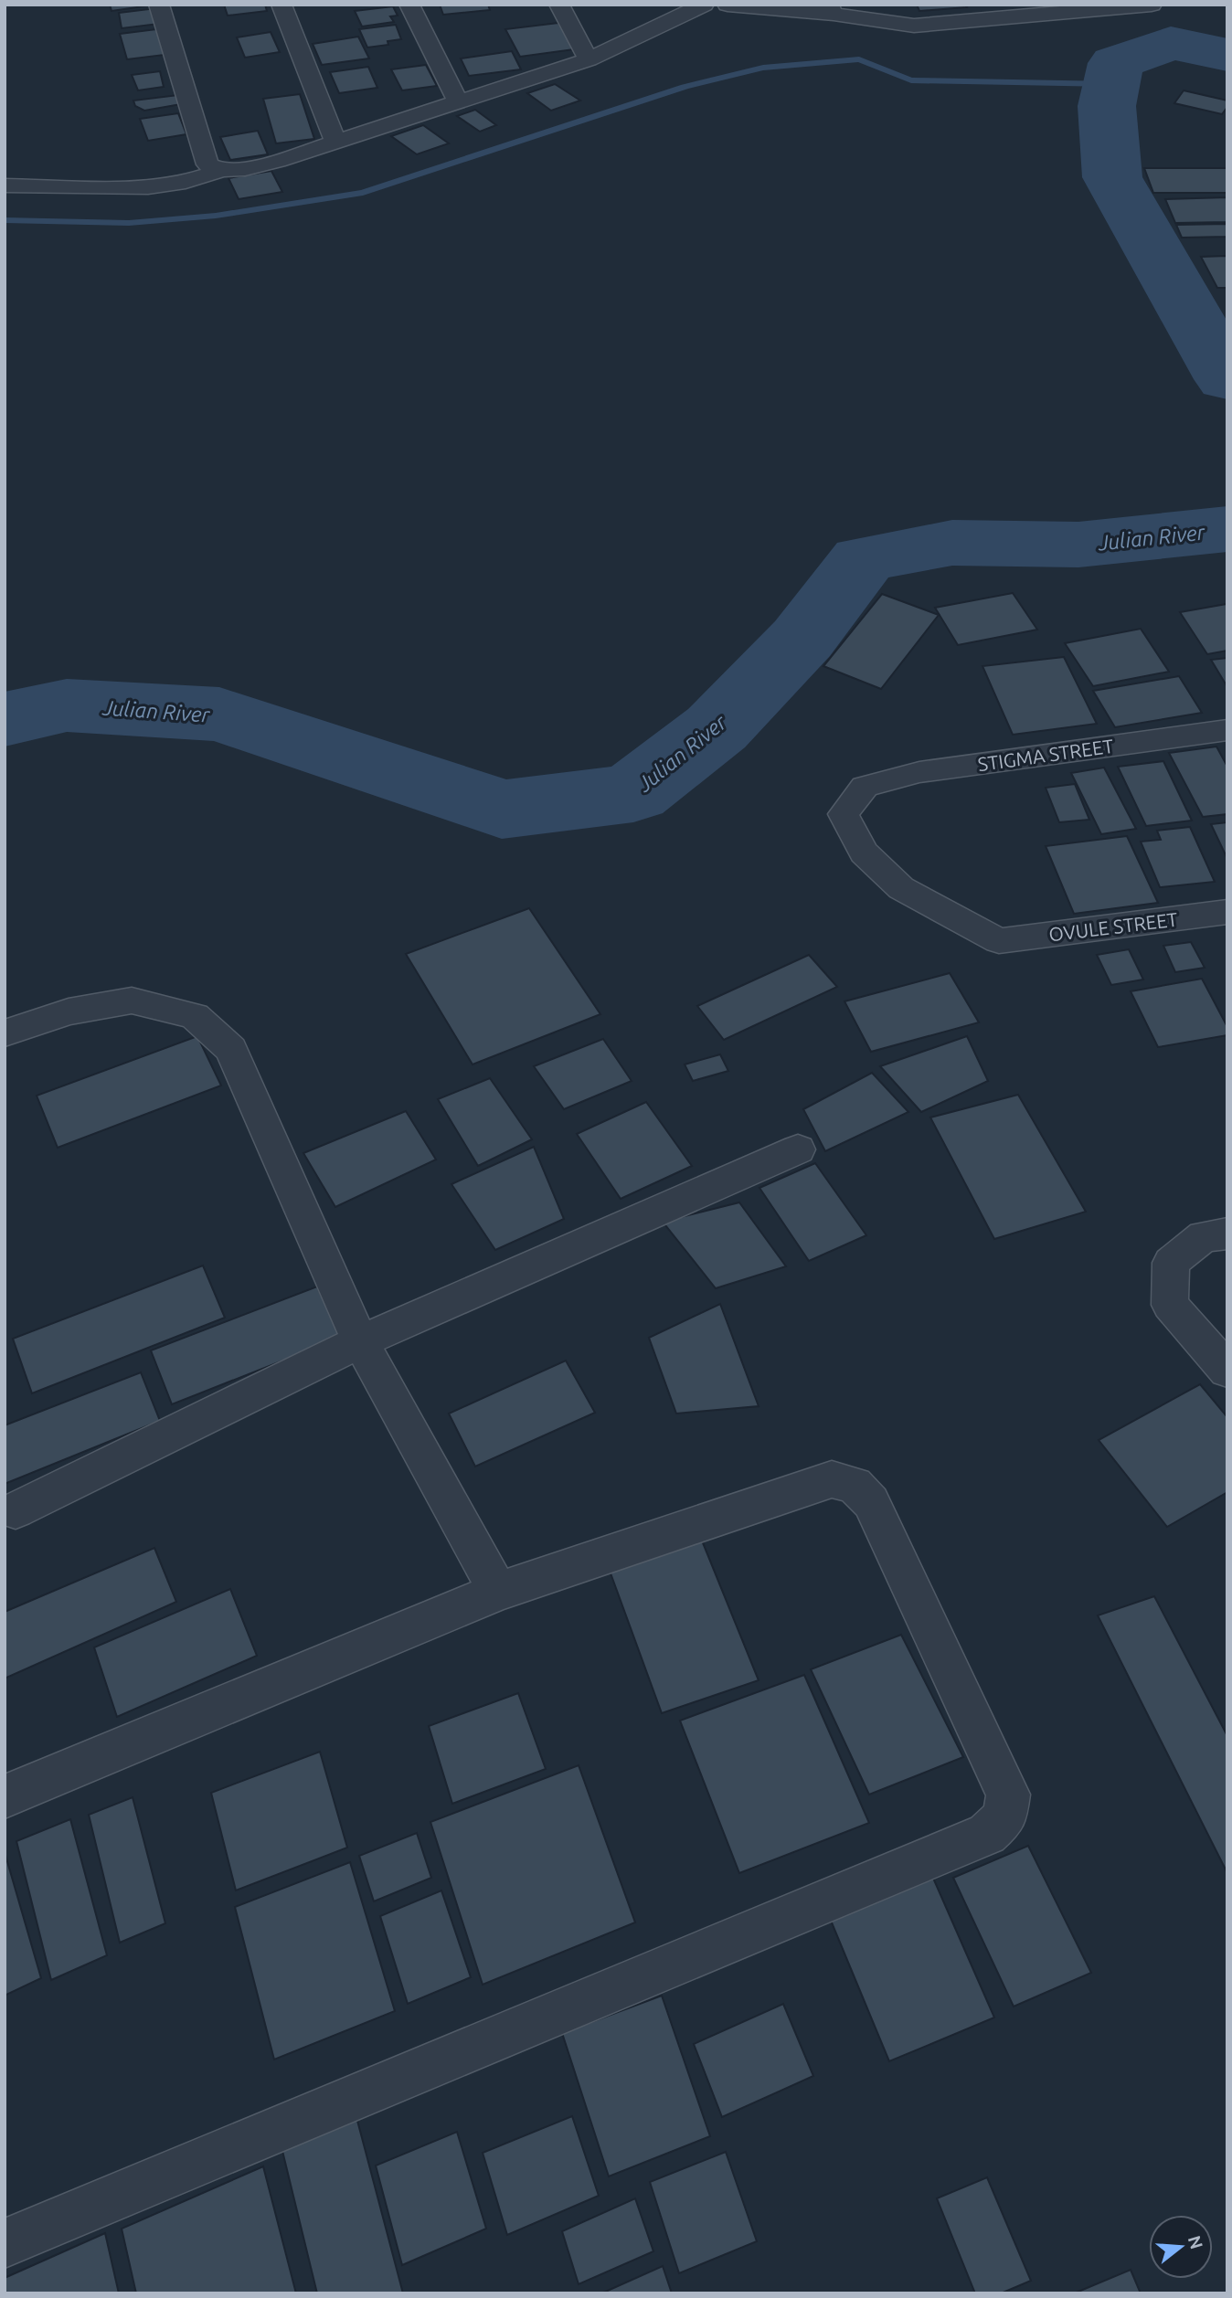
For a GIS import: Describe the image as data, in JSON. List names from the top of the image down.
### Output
{
  "streets": {
    "street": ["STIGMA STREET", "OVULE STREET"]
  },
  "crossings": [
    ["STIGMA STREET", "OVULE STREET"]
  ],
  "water": ["Julian River"],
  "north": "right"
}
